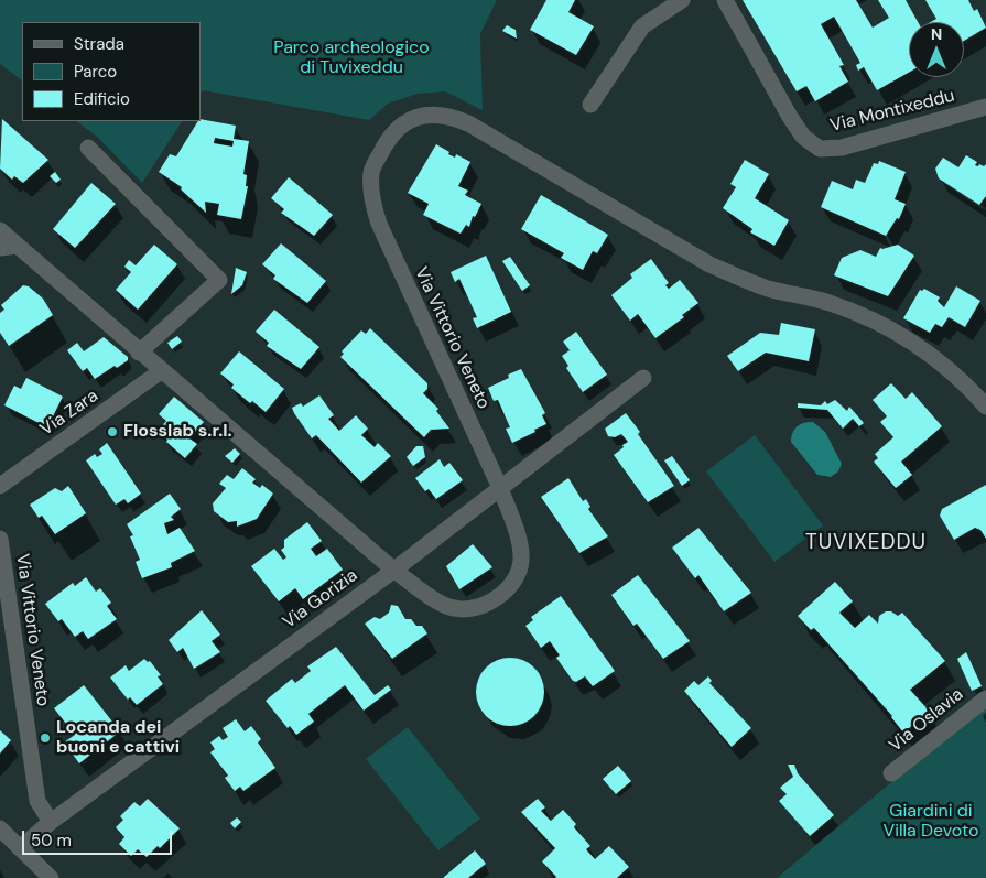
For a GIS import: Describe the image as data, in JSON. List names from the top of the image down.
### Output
{
  "streets": {
    "street": [
      "Via Montixeddu",
      "Via Vittorio Veneto",
      "Via Zara",
      "Via Gorizia",
      "Via Oslavia"
    ]
  },
  "crossings": [
    ["Via Vittorio Veneto", "Via Zara"],
    ["Via Vittorio Veneto", "Via Gorizia"]
  ],
  "districts": ["TUVIXEDDU"],
  "parks": ["Parco archeologico di Tuvixeddu", "Giardini di Villa Devoto"],
  "places": ["Flosslab s.r.l.", "Locanda dei buoni e cattivi"],
  "legend": ["Strada", "Parco", "Edificio"],
  "scale_bar": "50 m",
  "north": "top"
}
